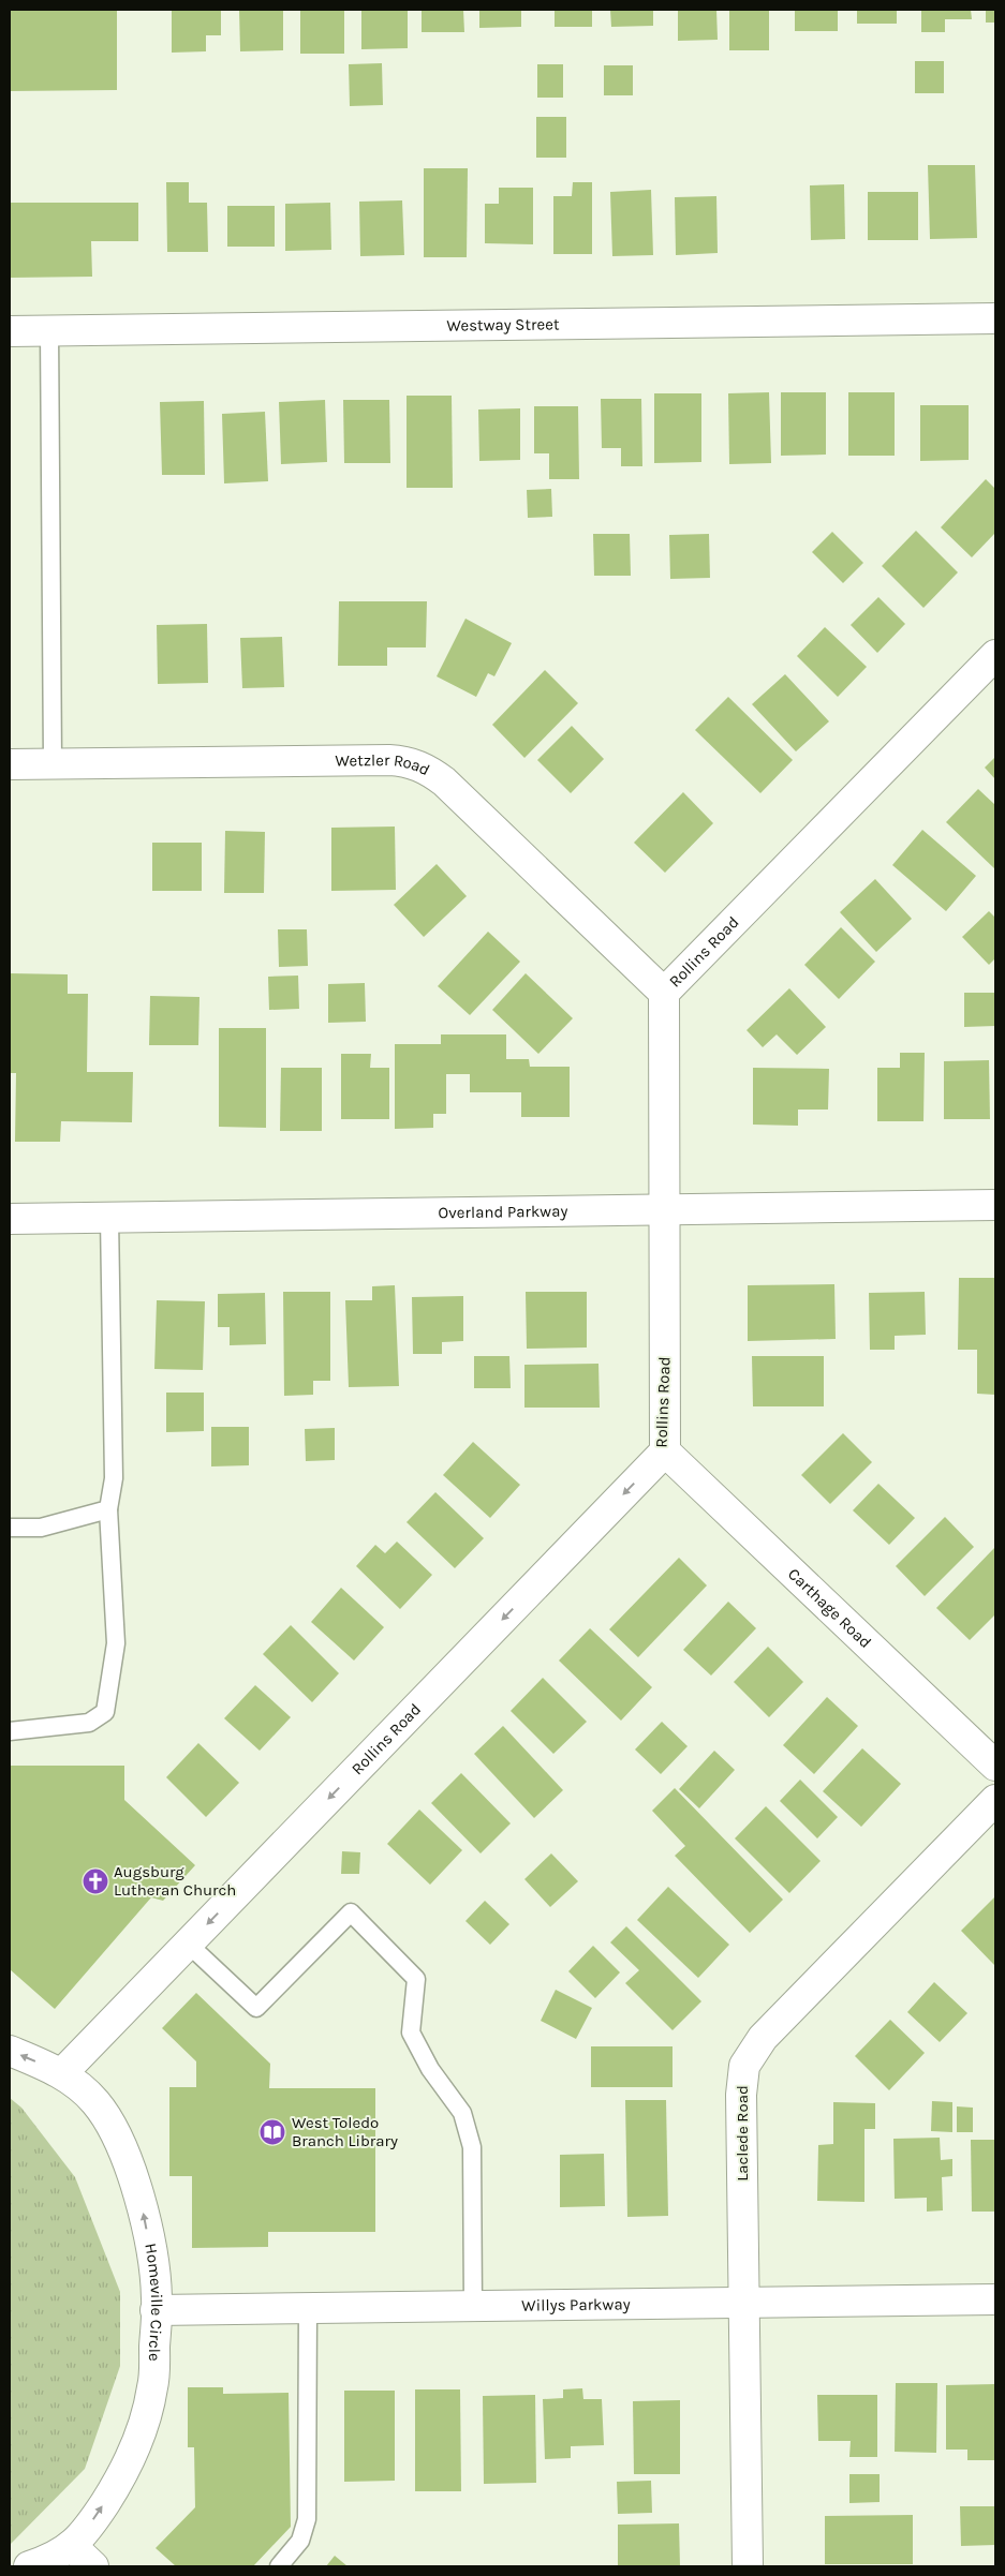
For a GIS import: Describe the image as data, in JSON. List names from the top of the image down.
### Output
{
  "streets": {
    "street": [
      "Westway Street",
      "Wetzler Road",
      "Rollins Road",
      "Overland Parkway",
      "Carthage Road",
      "Laclede Road",
      "Homeville Circle",
      "Willys Parkway"
    ]
  },
  "crossings": [
    ["Wetzler Road", "Rollins Road"],
    ["Rollins Road", "Overland Parkway"],
    ["Rollins Road", "Carthage Road"],
    ["Rollins Road", "Homeville Circle"],
    ["Laclede Road", "Willys Parkway"],
    ["Homeville Circle", "Willys Parkway"]
  ],
  "one_way": ["Rollins Road", "Homeville Circle"],
  "places": {
    "church": ["Augsburg Lutheran Church"],
    "library": ["West Toledo Branch Library"]
  }
}
